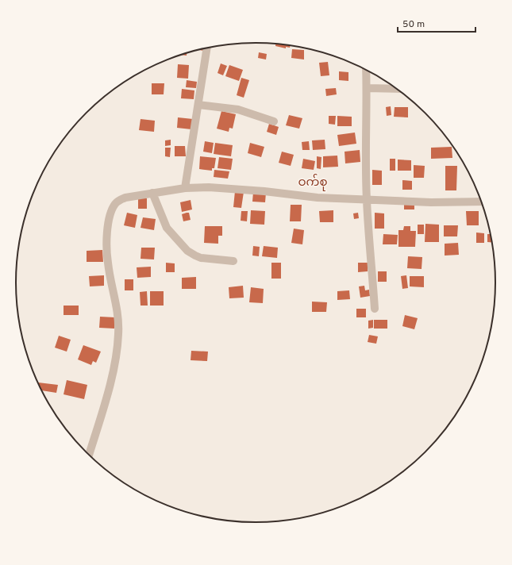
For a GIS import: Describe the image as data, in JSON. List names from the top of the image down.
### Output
{
  "districts": ["ဝက်စု"],
  "scale_bar": "50 m"
}
